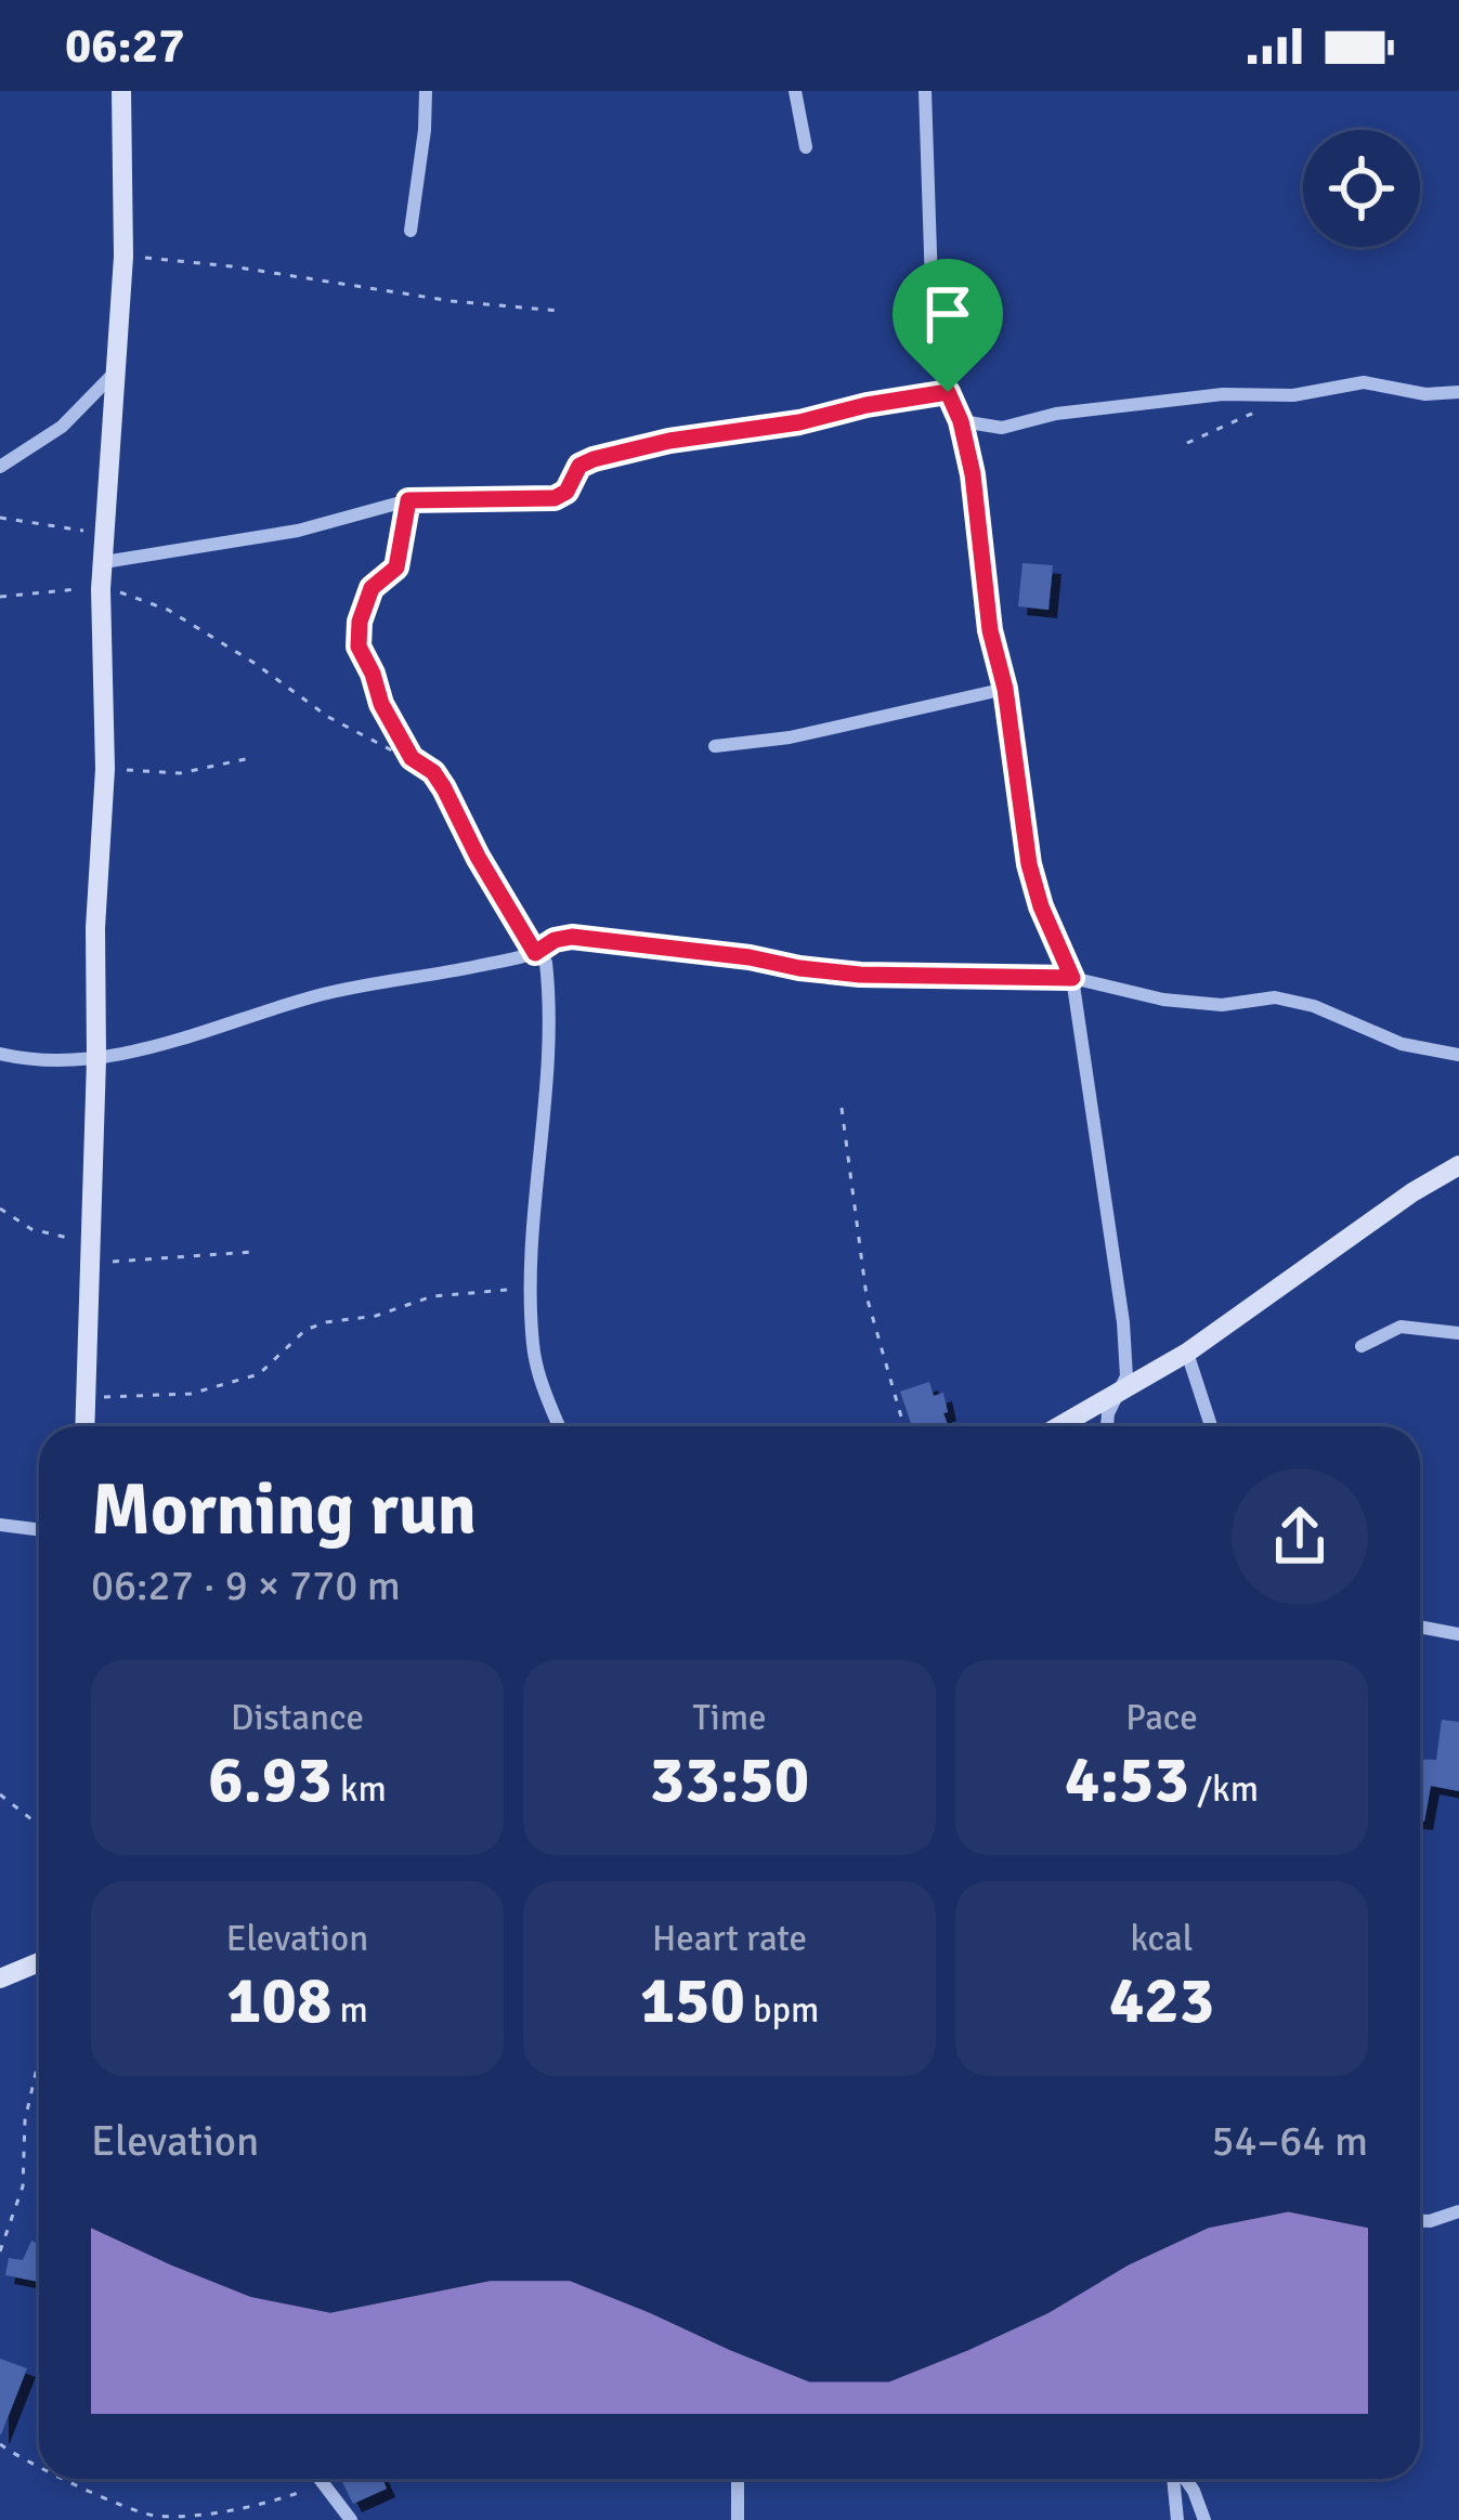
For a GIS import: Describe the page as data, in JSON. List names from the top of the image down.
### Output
{
  "page": {
    "status": "06:27",
    "heading": ["Morning run", "06:27 · 9 × 770 m"],
    "stats": [
      ["Distance", "6.93 km"],
      ["Time", "33:50"],
      ["Pace", "4:53 /km"],
      ["Elevation", "108 m"],
      ["Heart rate", "150 bpm"],
      ["kcal", "423"]
    ],
    "chart": ["Elevation", "54–64 m"]
  }
}
